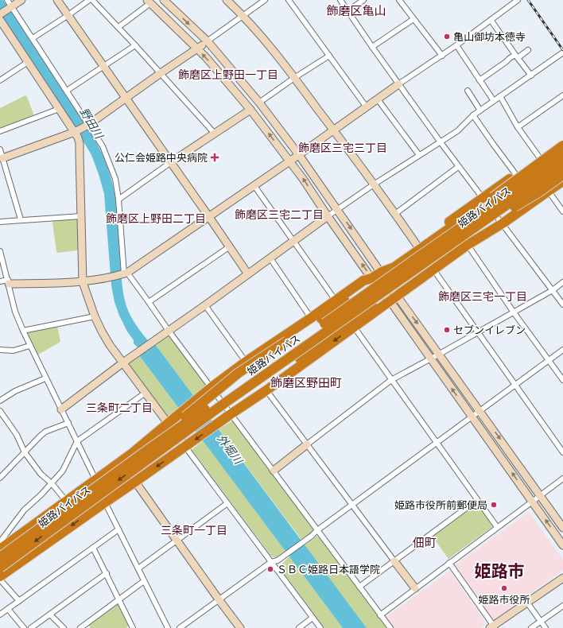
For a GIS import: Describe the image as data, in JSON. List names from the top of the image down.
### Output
{
  "streets": {
    "highway": ["姫路バイパス"]
  },
  "districts": [
    "飾磨区亀山",
    "飾磨区上野田一丁目",
    "飾磨区三宅三丁目",
    "飾磨区三宅二丁目",
    "飾磨区上野田二丁目",
    "飾磨区三宅一丁目",
    "飾磨区野田町",
    "三条町二丁目",
    "三条町一丁目",
    "佃町",
    "姫路市"
  ],
  "water": ["野田川", "外堀川"],
  "places": {
    "other": [
      "亀山御坊本徳寺",
      "セブンイレブン",
      "姫路市役所前郵便局",
      "ＳＢＣ姫路日本語学院",
      "姫路市役所"
    ],
    "health": ["公仁会姫路中央病院"]
  }
}
